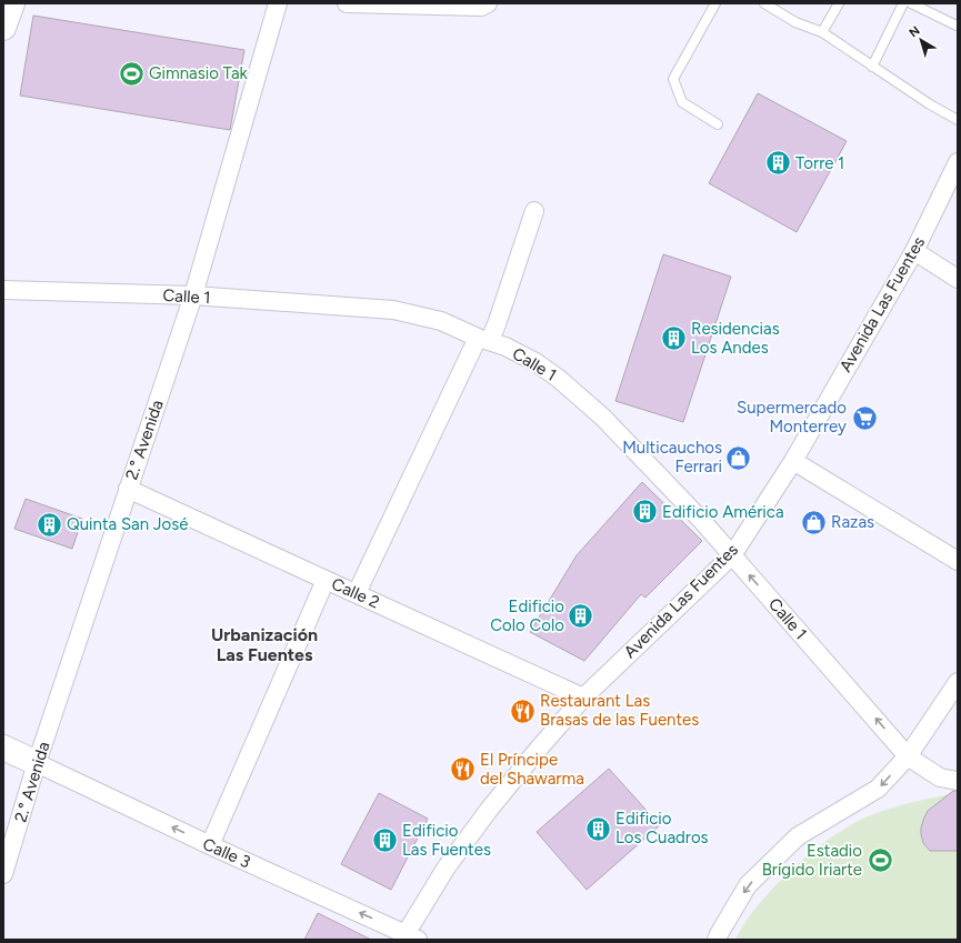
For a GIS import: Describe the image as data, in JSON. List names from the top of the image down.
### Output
{
  "streets": {
    "street": [
      "Calle 1",
      "Avenida Las Fuentes",
      "2.° Avenida",
      "Calle 2",
      "Calle 3"
    ]
  },
  "crossings": [
    ["Calle 1", "Avenida Las Fuentes"],
    ["Calle 1", "2.° Avenida"],
    ["Avenida Las Fuentes", "Calle 2"],
    ["Avenida Las Fuentes", "Calle 3"],
    ["2.° Avenida", "Calle 2"],
    ["2.° Avenida", "Calle 3"]
  ],
  "one_way": ["Calle 3"],
  "districts": ["Urbanización Las Fuentes"],
  "places": {
    "sports": ["Gimnasio Tak", "Estadio Brígido Iriarte"],
    "building": [
      "Torre 1",
      "Residencias Los Andes",
      "Edificio América",
      "Quinta San José",
      "Edificio Colo Colo",
      "Edificio Los Cuadros",
      "Edificio Las Fuentes"
    ],
    "supermarket": ["Supermercado Monterrey"],
    "shop": ["Multicauchos Ferrari", "Razas"],
    "restaurant": ["Restaurant Las Brasas de las Fuentes", "El Príncipe del Shawarma"]
  },
  "north": "top left"
}
